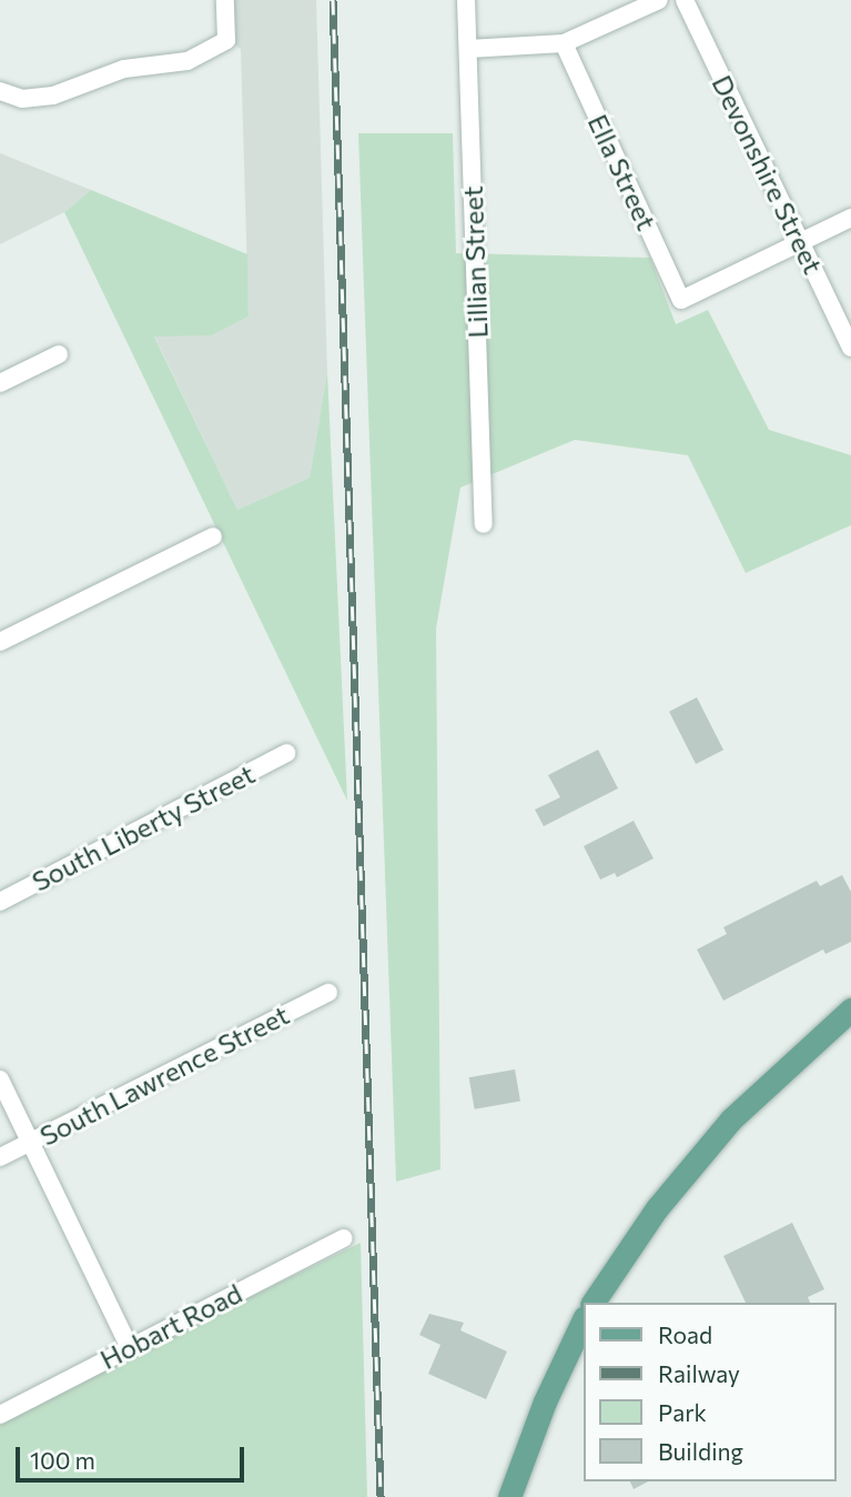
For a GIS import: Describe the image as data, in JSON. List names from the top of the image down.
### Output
{
  "streets": {
    "street": [
      "Ella Street",
      "Devonshire Street",
      "Lillian Street",
      "South Liberty Street",
      "South Lawrence Street",
      "Hobart Road"
    ]
  },
  "crossings": [
    ["Ella Street", "Devonshire Street"]
  ],
  "legend": [
    "Road",
    "Railway",
    "Park",
    "Building"
  ],
  "scale_bar": "100 m"
}
